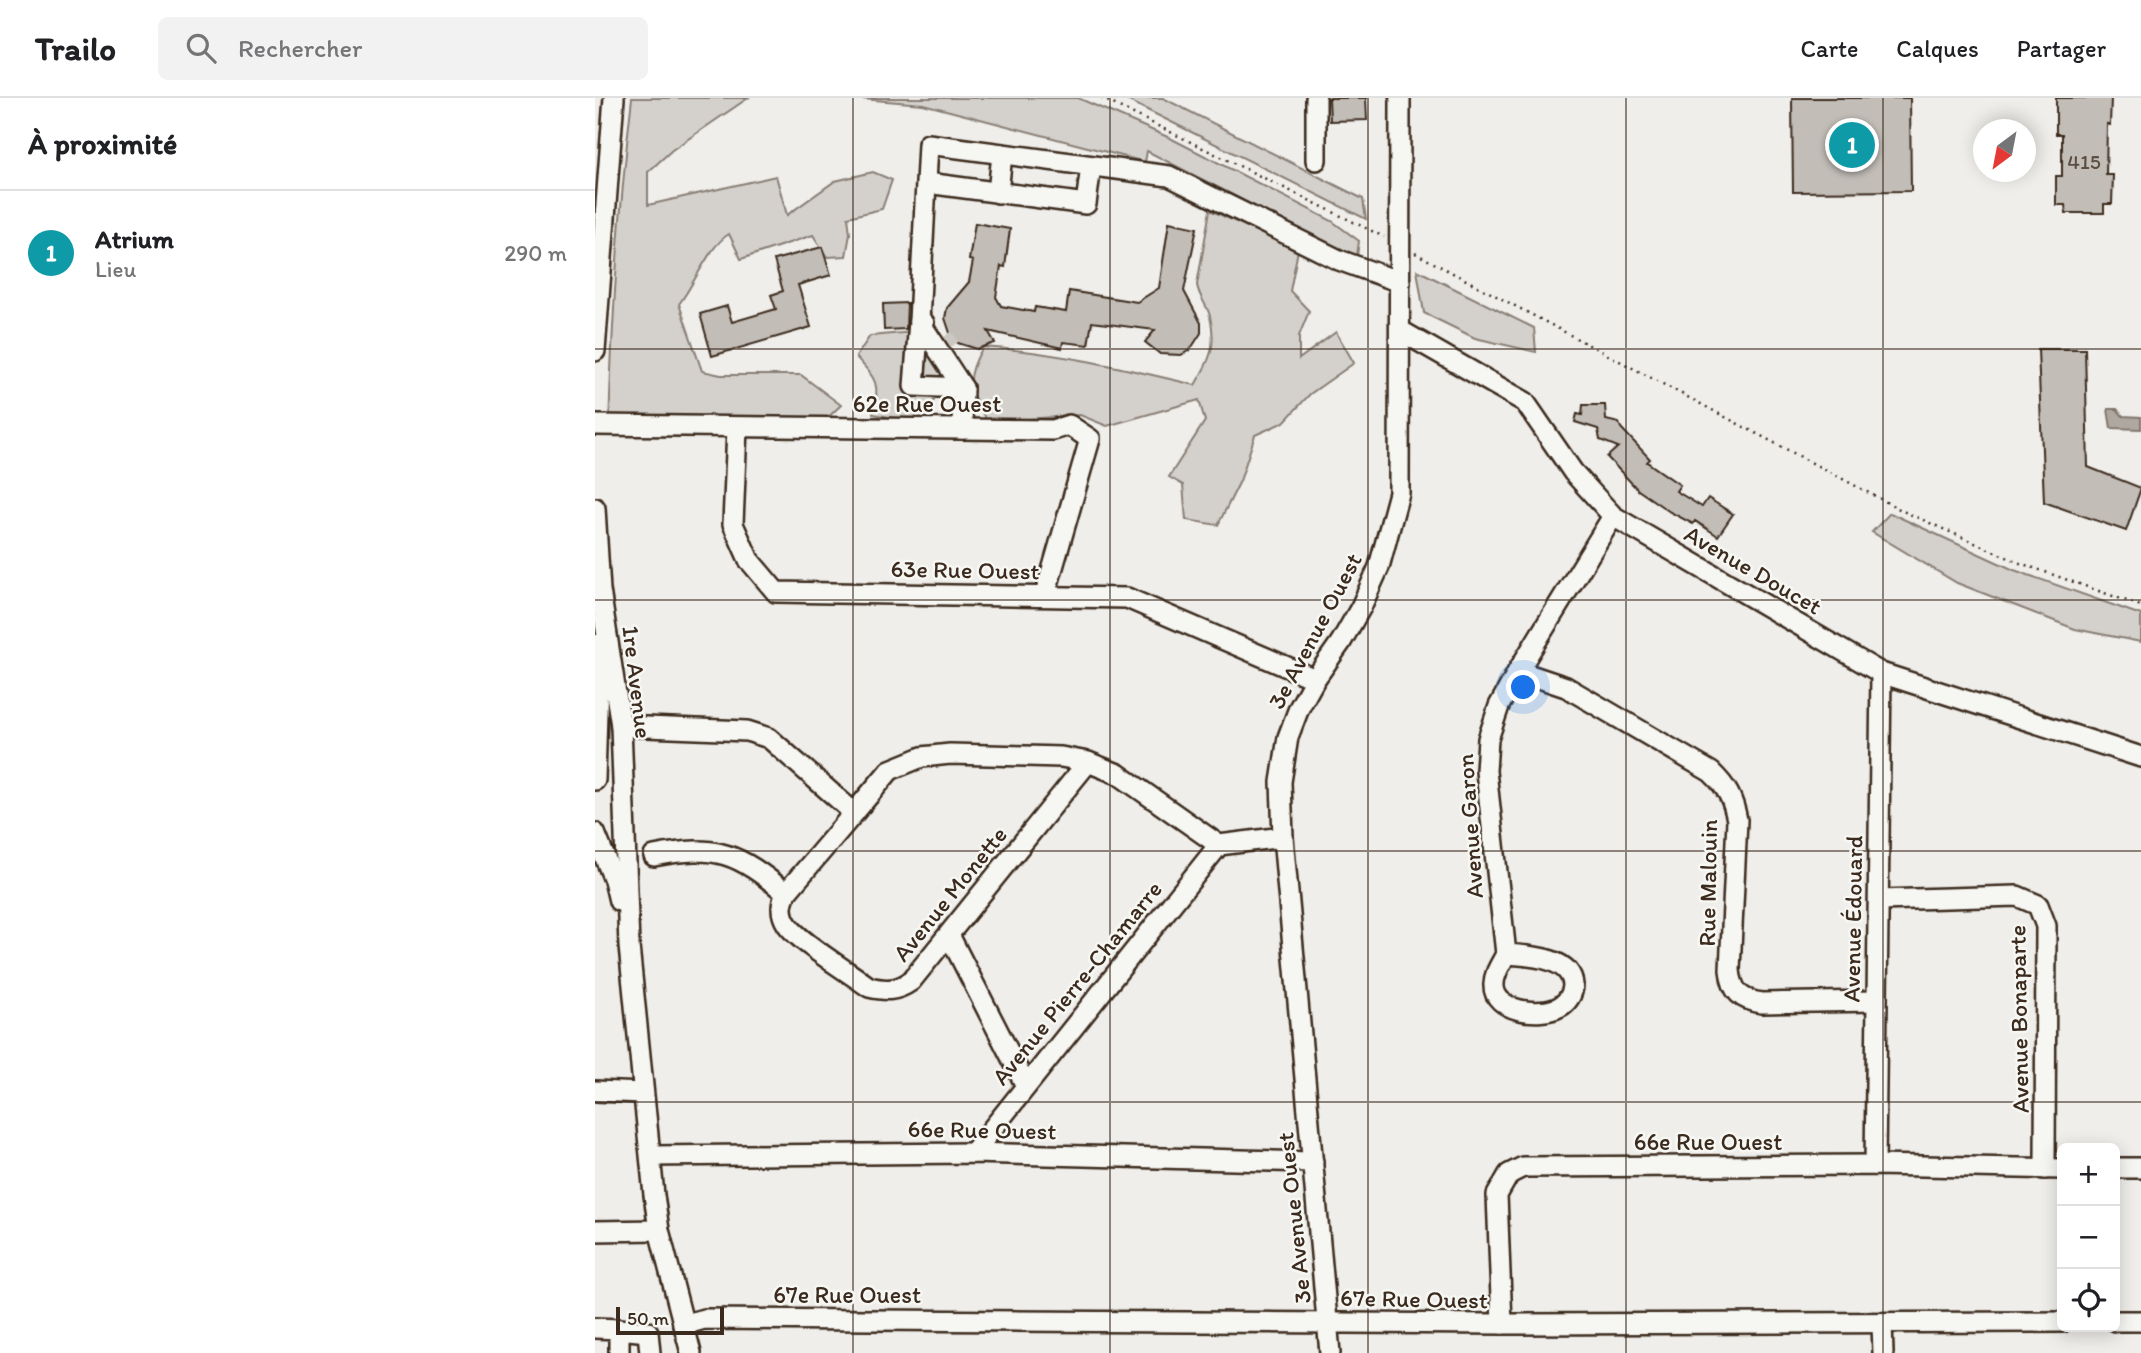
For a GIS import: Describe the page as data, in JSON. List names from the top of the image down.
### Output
{
  "streets": {
    "street": [
      "62e Rue Ouest",
      "63e Rue Ouest",
      "Avenue Doucet",
      "3e Avenue Ouest",
      "1re Avenue",
      "Avenue Garon",
      "Rue Malouin",
      "Avenue Monette",
      "Avenue Édouard",
      "Avenue Pierre-Chamarre",
      "Avenue Bonaparte",
      "66e Rue Ouest",
      "67e Rue Ouest"
    ]
  },
  "crossings": [
    ["62e Rue Ouest", "63e Rue Ouest"],
    ["63e Rue Ouest", "3e Avenue Ouest"],
    ["Avenue Doucet", "3e Avenue Ouest"],
    ["Avenue Doucet", "Avenue Garon"],
    ["Avenue Doucet", "Avenue Édouard"],
    ["3e Avenue Ouest", "66e Rue Ouest"],
    ["3e Avenue Ouest", "67e Rue Ouest"],
    ["1re Avenue", "66e Rue Ouest"],
    ["1re Avenue", "67e Rue Ouest"],
    ["Avenue Garon", "Rue Malouin"],
    ["Rue Malouin", "Avenue Édouard"],
    ["Avenue Édouard", "Avenue Bonaparte"],
    ["Avenue Édouard", "66e Rue Ouest"],
    ["Avenue Pierre-Chamarre", "66e Rue Ouest"],
    ["Avenue Bonaparte", "66e Rue Ouest"],
    ["66e Rue Ouest", "67e Rue Ouest"]
  ],
  "house_numbers": ["415"],
  "scale_bar": "50 m",
  "north": "bottom left",
  "page": {
    "header": "Trailo",
    "search": "Rechercher",
    "nav": ["Carte", "Calques", "Partager"],
    "heading": "À proximité",
    "pins": "1",
    "list": [
      {
        "mark": "1",
        "name": "Atrium",
        "note": "Lieu",
        "value": "290 m"
      }
    ],
    "map_buttons": ["+", "−"],
    "scale": "50 m"
  }
}
